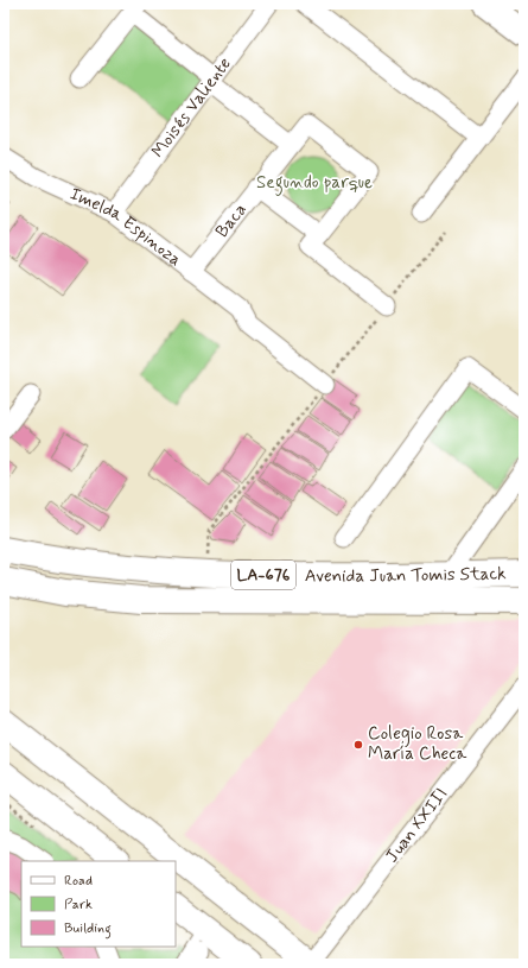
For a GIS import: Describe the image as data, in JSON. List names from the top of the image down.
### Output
{
  "streets": {
    "main road": ["LA-676", "Avenida Juan Tomis Stack"],
    "street": [
      "Moisés Valiente",
      "Baca",
      "Imelda Espinoza",
      "Juan XXIII"
    ]
  },
  "crossings": [
    ["Moisés Valiente", "Imelda Espinoza"],
    ["Baca", "Imelda Espinoza"]
  ],
  "parks": ["Segundo parque"],
  "places": ["Colegio Rosa María Checa"],
  "legend": ["Road", "Park", "Building"]
}
